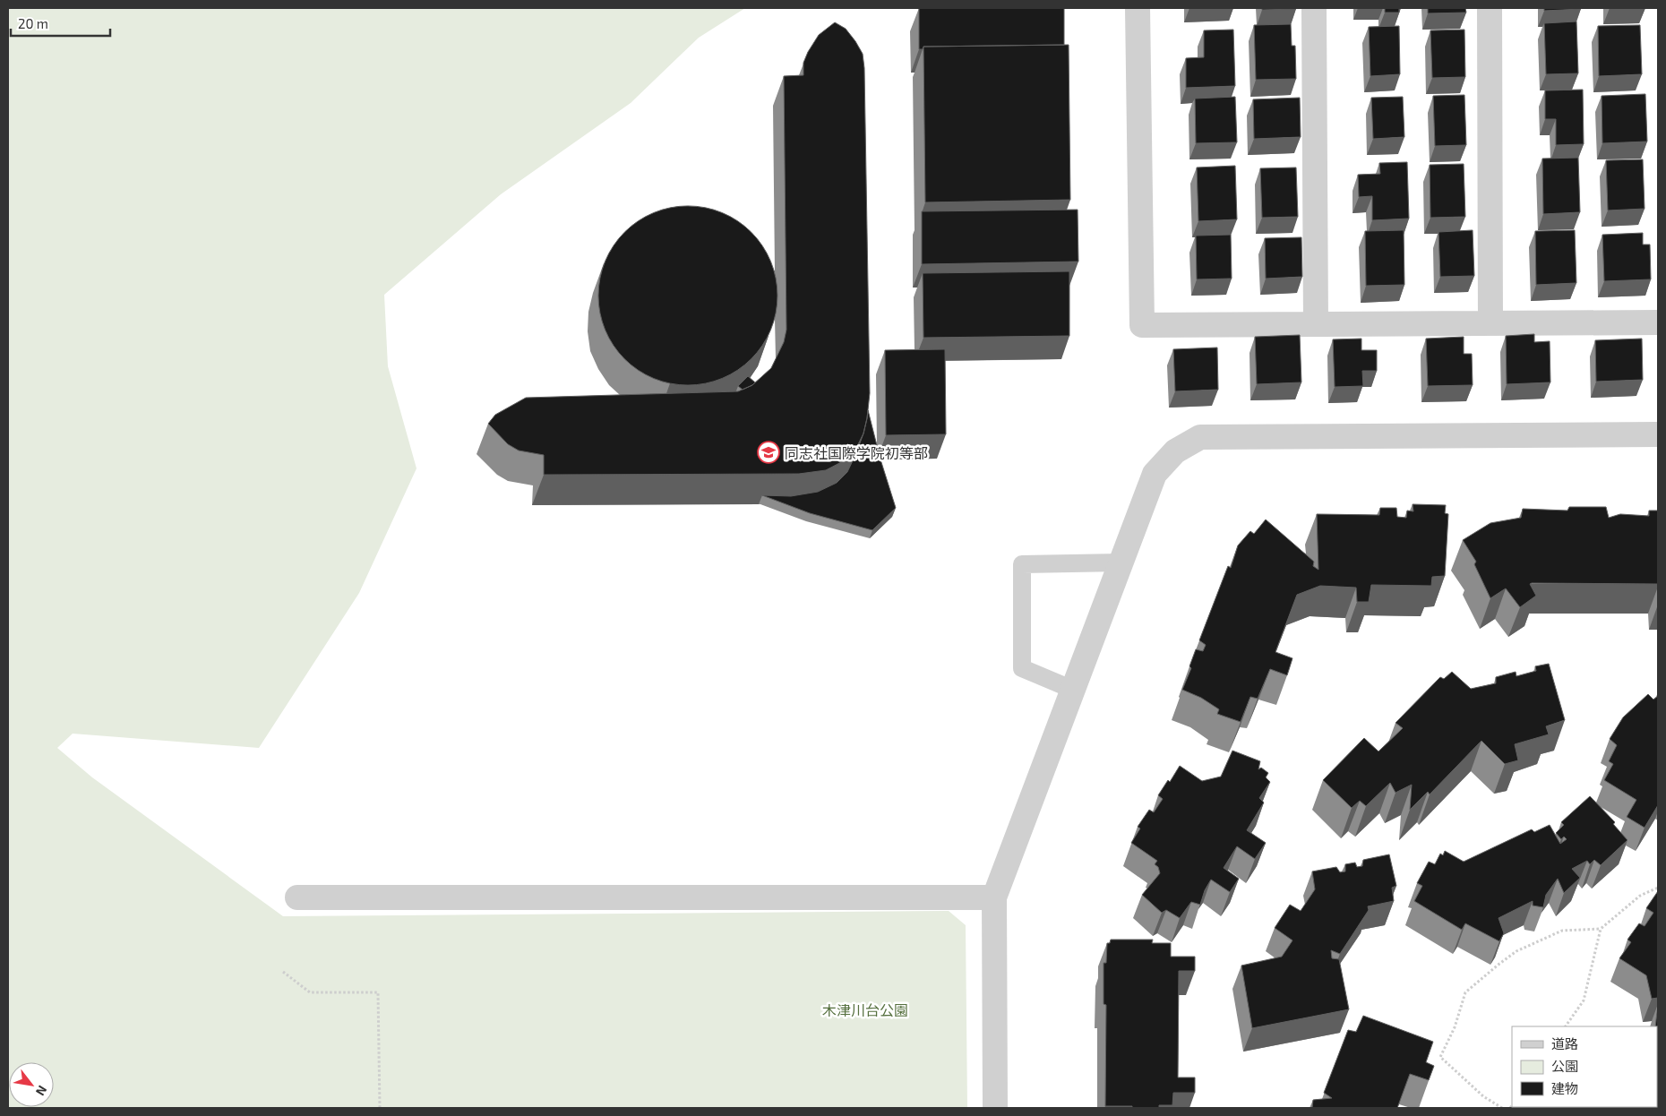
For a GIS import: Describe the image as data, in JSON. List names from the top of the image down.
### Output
{
  "parks": ["木津川台公園"],
  "places": {
    "school or university": ["同志社国際学院初等部"]
  },
  "legend": ["道路", "公園", "建物"],
  "scale_bar": "20 m",
  "north": "bottom right"
}
